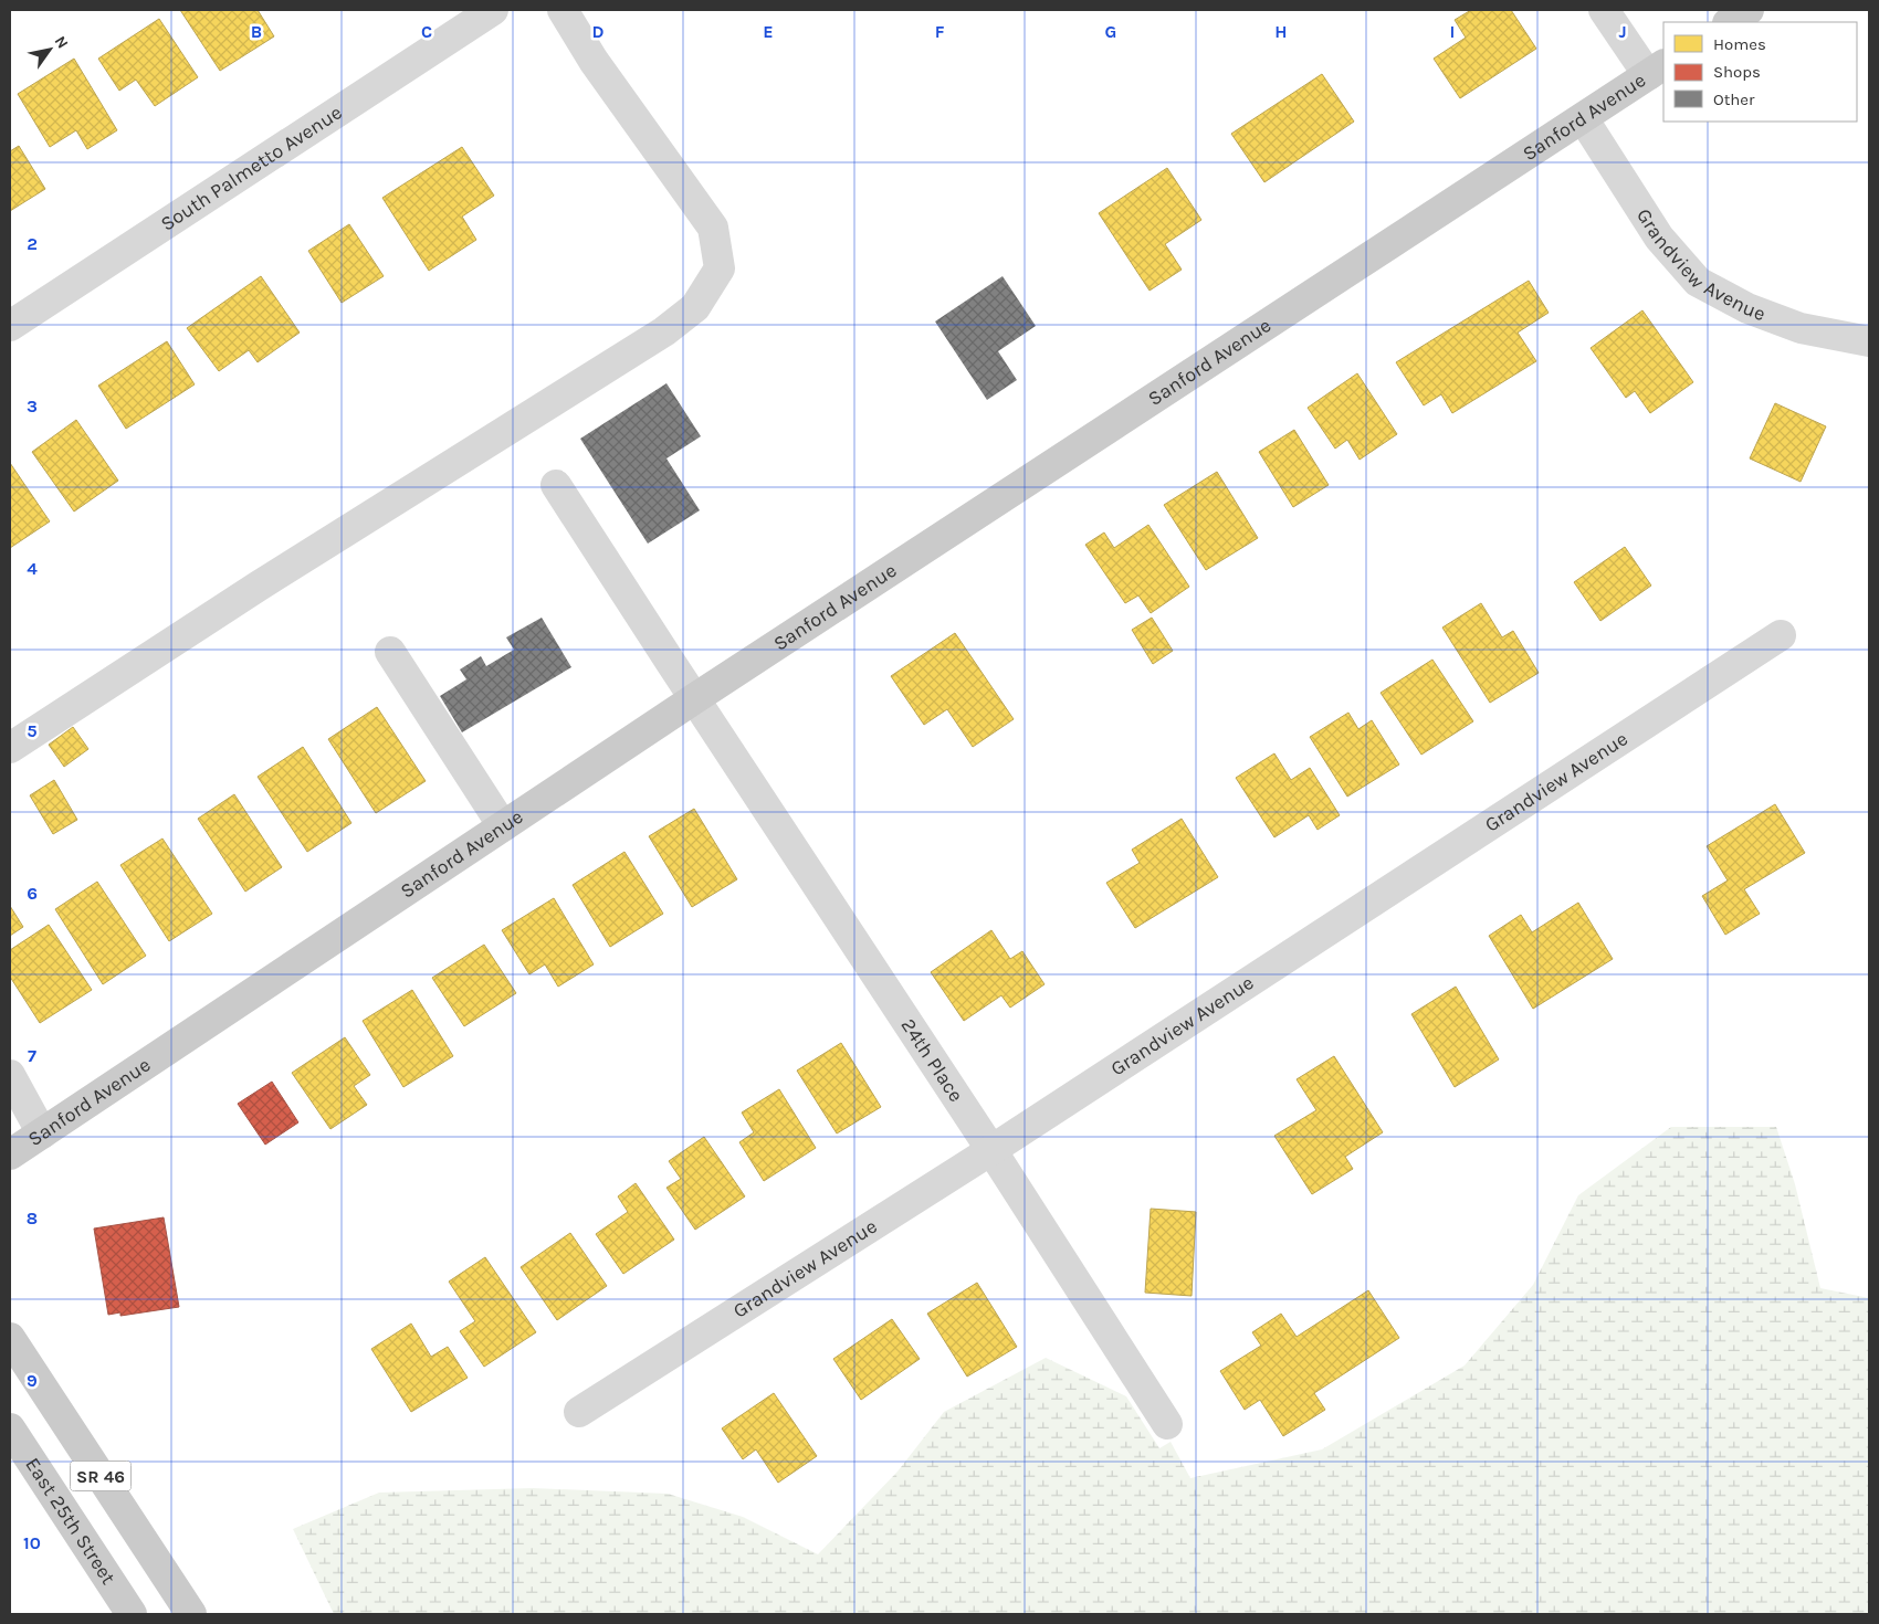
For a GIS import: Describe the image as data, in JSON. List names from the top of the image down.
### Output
{
  "streets": {
    "main road": ["Sanford Avenue", "SR 46", "East 25th Street"],
    "street": ["South Palmetto Avenue", "Grandview Avenue", "24th Place"]
  },
  "crossings": [
    ["Sanford Avenue", "Grandview Avenue"],
    ["Sanford Avenue", "24th Place"],
    ["Grandview Avenue", "24th Place"]
  ],
  "legend": ["Homes", "Shops", "Other"],
  "north": "top right",
  "grid": {
    "columns": [
      "B",
      "C",
      "D",
      "E",
      "F",
      "G",
      "H",
      "I",
      "J"
    ],
    "rows": [
      "2",
      "3",
      "4",
      "5",
      "6",
      "7",
      "8",
      "9",
      "10"
    ]
  }
}
